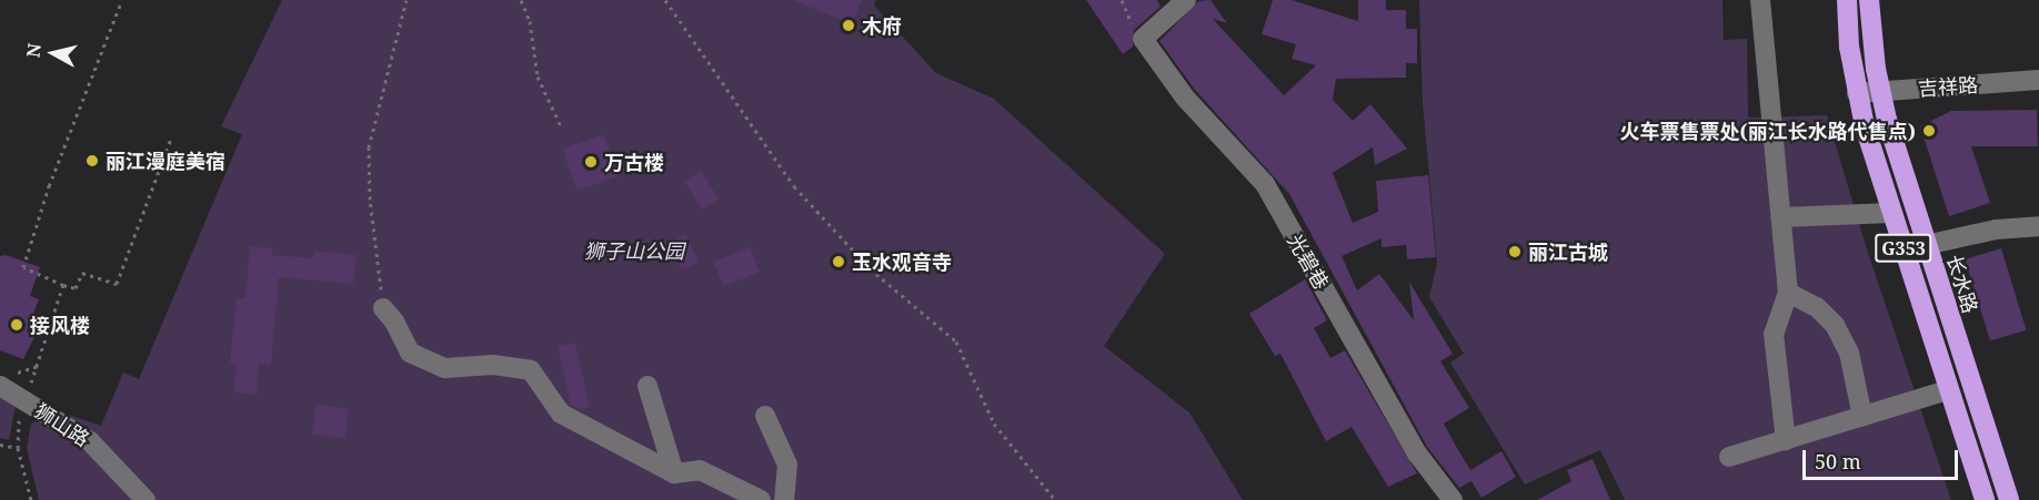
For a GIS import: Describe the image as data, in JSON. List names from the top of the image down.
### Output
{
  "streets": {
    "highway": ["G353", "长水路"],
    "street": ["吉祥路", "光碧巷", "狮山路"]
  },
  "crossings": [
    ["吉祥路", "G353"],
    ["吉祥路", "长水路"]
  ],
  "parks": ["狮子山公园"],
  "places": [
    "木府",
    "火车票售票处(丽江长水路代售点)",
    "丽江漫庭美宿",
    "万古楼",
    "丽江古城",
    "玉水观音寺",
    "接风楼"
  ],
  "scale_bar": "50 m",
  "north": "left"
}
